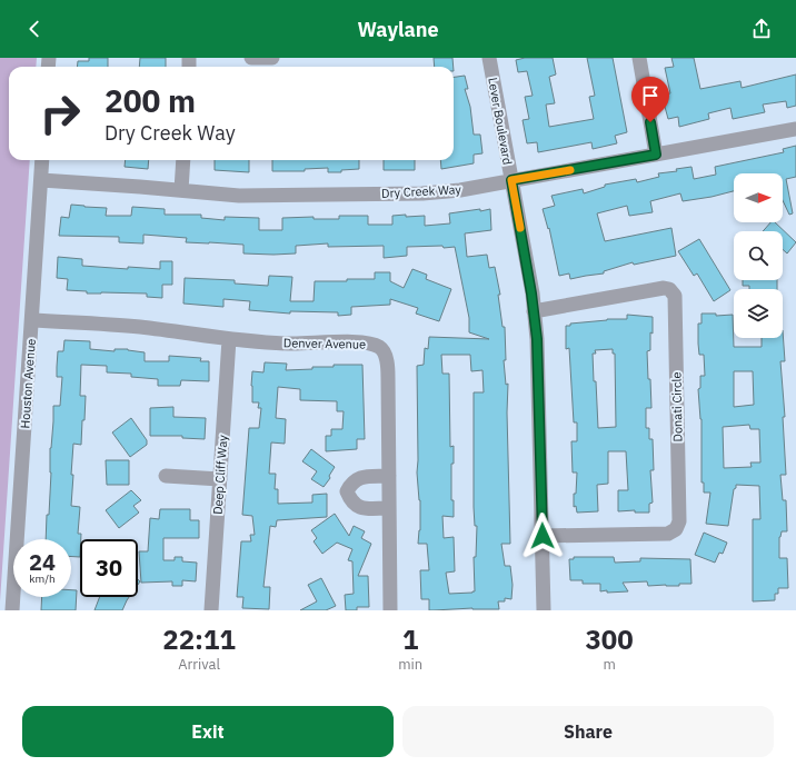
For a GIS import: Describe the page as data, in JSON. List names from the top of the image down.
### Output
{
  "streets": {
    "street": [
      "Lever Boulevard",
      "Dry Creek Way",
      "Denver Avenue",
      "Houston Avenue",
      "Donati Circle",
      "Deep Cliff Way"
    ]
  },
  "crossings": [
    ["Lever Boulevard", "Dry Creek Way"],
    ["Lever Boulevard", "Donati Circle"],
    ["Dry Creek Way", "Houston Avenue"],
    ["Denver Avenue", "Houston Avenue"],
    ["Denver Avenue", "Deep Cliff Way"]
  ],
  "north": "right",
  "page": {
    "header": "Waylane",
    "turn": ["200 m", "Dry Creek Way"],
    "speed": "24 km/h",
    "limit": "30",
    "eta": [
      "22:11",
      "Arrival",
      "1",
      "min",
      "300",
      "m"
    ],
    "buttons": ["Exit", "Share"]
  }
}
